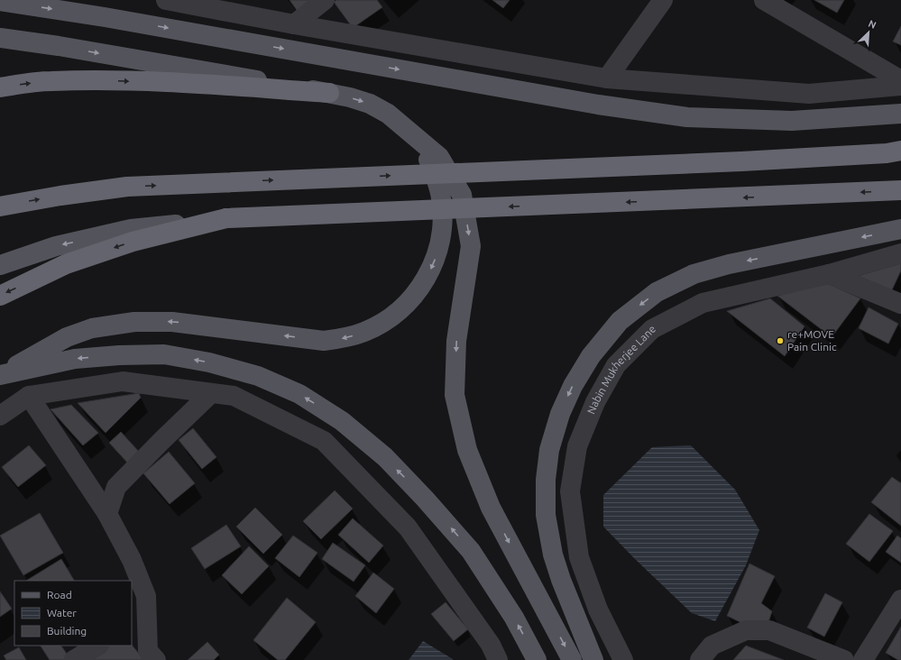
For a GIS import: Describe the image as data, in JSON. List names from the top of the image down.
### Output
{
  "streets": {
    "street": ["Nabin Mukherjee Lane"]
  },
  "places": ["re+MOVE Pain Clinic"],
  "legend": ["Road", "Water", "Building"],
  "north": "top right"
}
